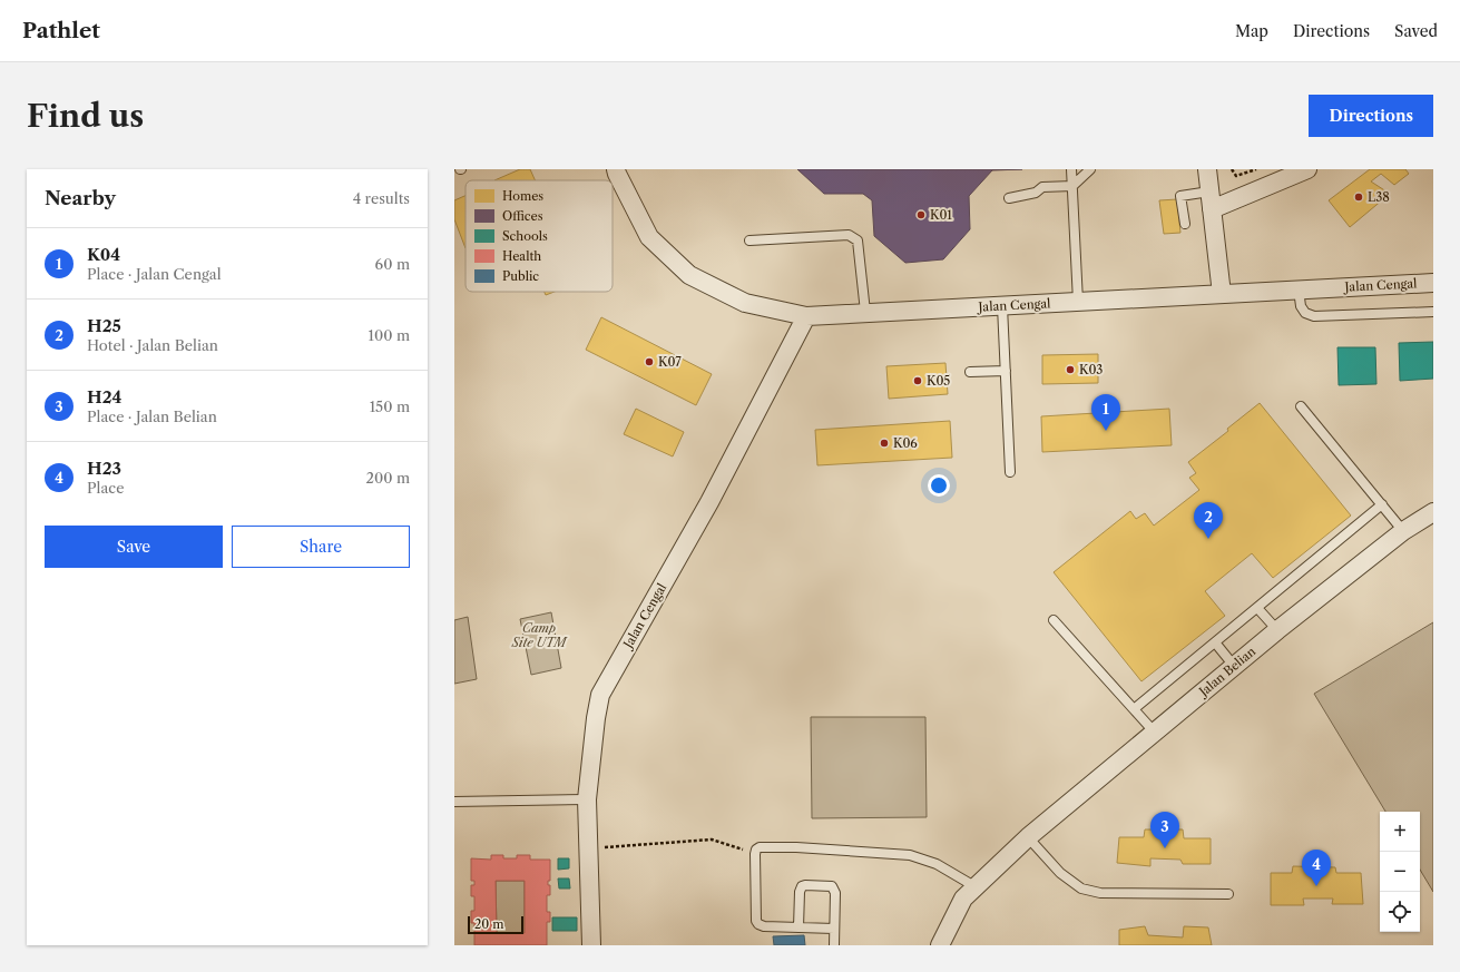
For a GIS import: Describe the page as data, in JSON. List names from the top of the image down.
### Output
{
  "streets": {
    "street": ["Jalan Cengal", "Jalan Belian"]
  },
  "parks": ["Camp Site UTM"],
  "places": [
    "L38",
    "K01",
    "K07",
    "K03",
    "K05",
    "K06"
  ],
  "legend": [
    "Homes",
    "Offices",
    "Schools",
    "Health",
    "Public"
  ],
  "scale_bar": "20 m",
  "page": {
    "header": "Pathlet",
    "nav": ["Map", "Directions", "Saved"],
    "buttons": [
      "Directions",
      ["Save", "Share"]
    ],
    "title": "Find us",
    "heading": ["Nearby", "4 results"],
    "list": [
      {
        "mark": "1",
        "name": "K04",
        "note": "Place · Jalan Cengal",
        "value": "60 m"
      },
      {
        "mark": "2",
        "name": "H25",
        "note": "Hotel · Jalan Belian",
        "value": "100 m"
      },
      {
        "mark": "3",
        "name": "H24",
        "note": "Place · Jalan Belian",
        "value": "150 m"
      },
      {
        "mark": "4",
        "name": "H23",
        "note": "Place",
        "value": "200 m"
      }
    ],
    "pins": [
      "1",
      "2",
      "3",
      "4"
    ],
    "map_buttons": ["+", "−"],
    "scale": "20 m"
  }
}
